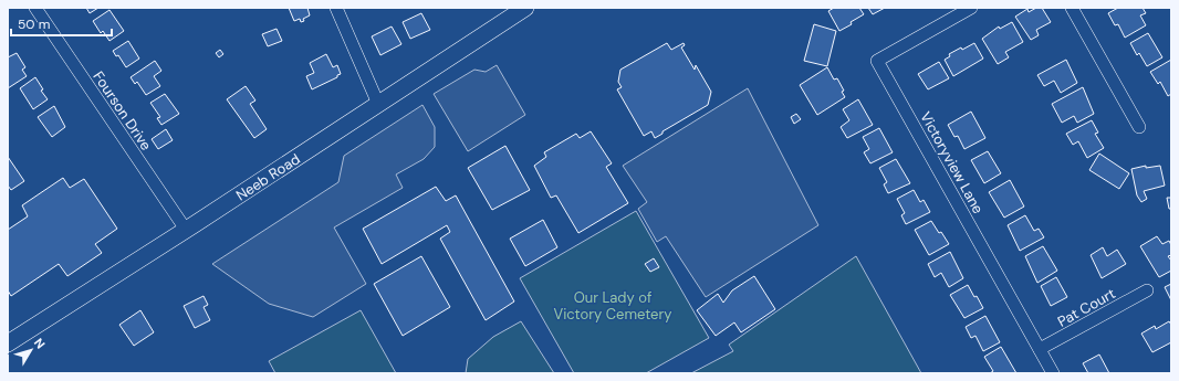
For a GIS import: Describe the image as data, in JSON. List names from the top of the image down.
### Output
{
  "streets": {
    "street": [
      "Fourson Drive",
      "Victoryview Lane",
      "Neeb Road",
      "Pat Court"
    ]
  },
  "crossings": [
    ["Fourson Drive", "Neeb Road"],
    ["Victoryview Lane", "Pat Court"]
  ],
  "parks": ["Our Lady of Victory Cemetery"],
  "scale_bar": "50 m",
  "north": "top right"
}
